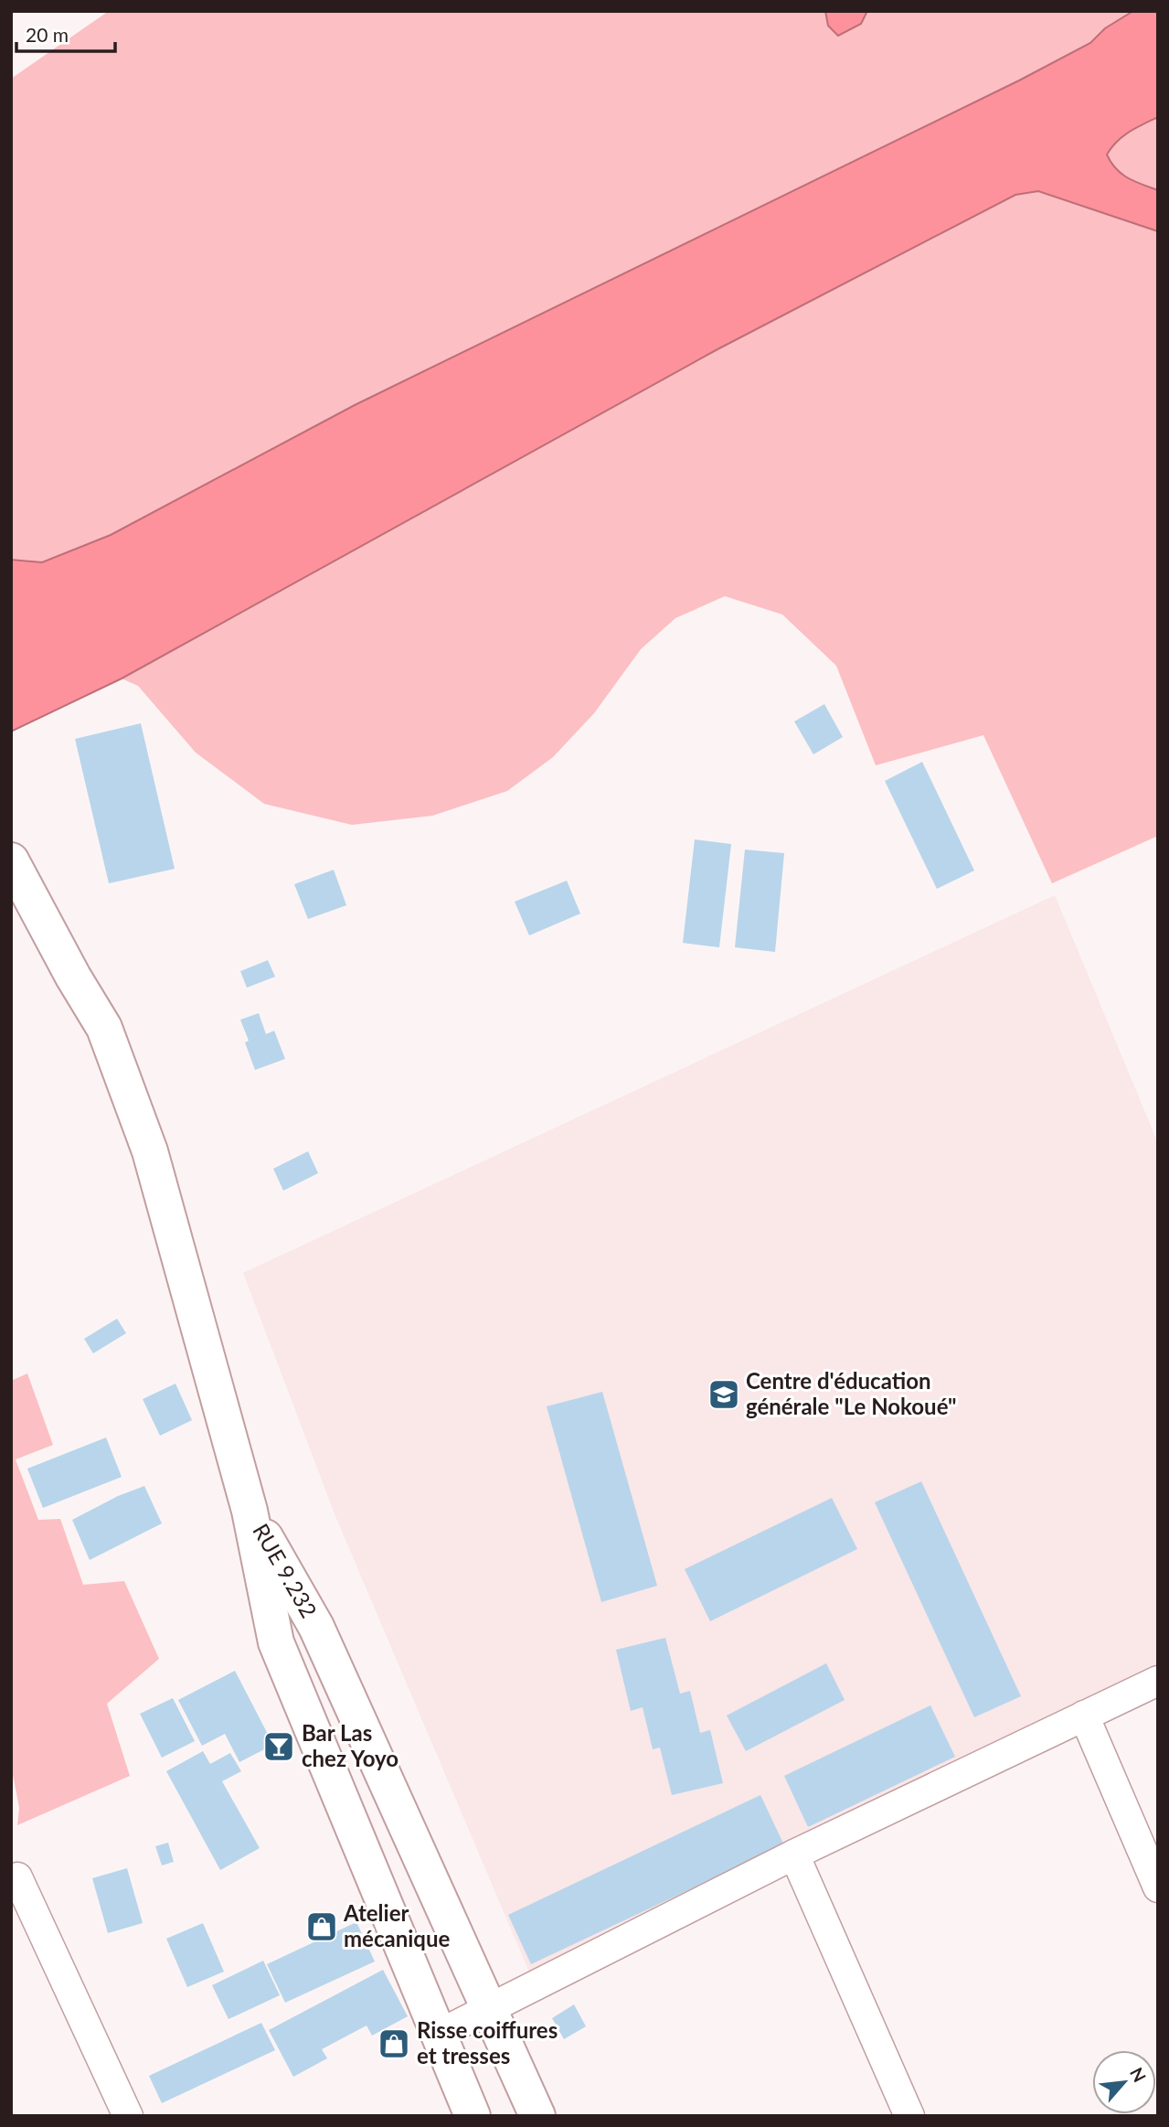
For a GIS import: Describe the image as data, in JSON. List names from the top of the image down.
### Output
{
  "streets": {
    "street": ["RUE 9.232"]
  },
  "places": {
    "school or university": ["Centre d'éducation générale \"Le Nokoué\""],
    "bar": ["Bar Las chez Yoyo"],
    "shop": ["Atelier mécanique", "Risse coiffures et tresses"]
  },
  "scale_bar": "20 m",
  "north": "top right"
}
